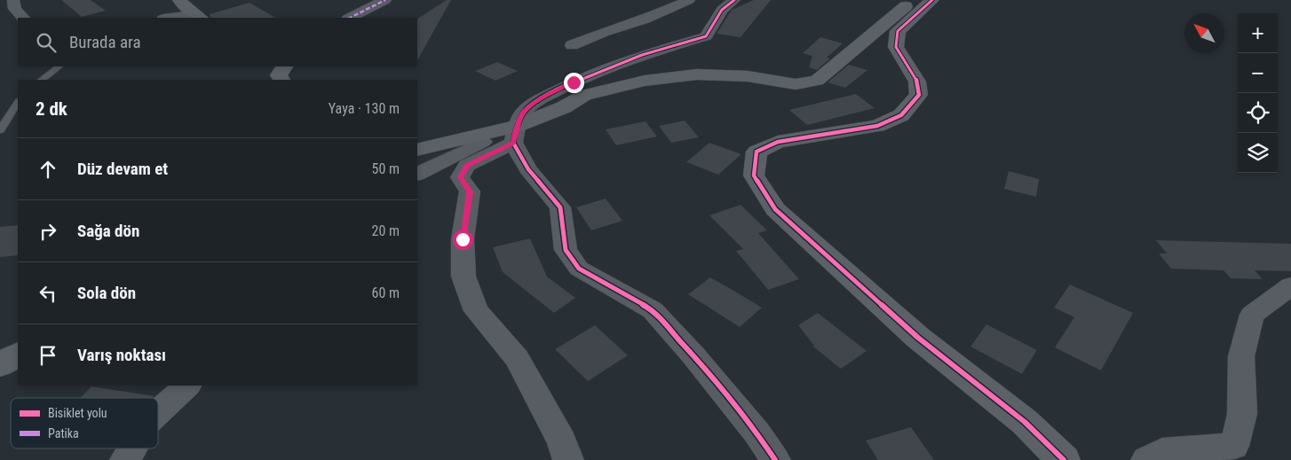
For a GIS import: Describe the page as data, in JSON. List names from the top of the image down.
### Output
{
  "legend": ["Bisiklet yolu", "Patika"],
  "north": "top left",
  "page": {
    "map_buttons": ["+", "−"],
    "search": "Burada ara",
    "heading": ["2 dk", "Yaya · 130 m"],
    "list": [
      ["Düz devam et", "50 m"],
      ["Sağa dön", "20 m"],
      ["Sola dön", "60 m"],
      "Varış noktası"
    ]
  }
}
